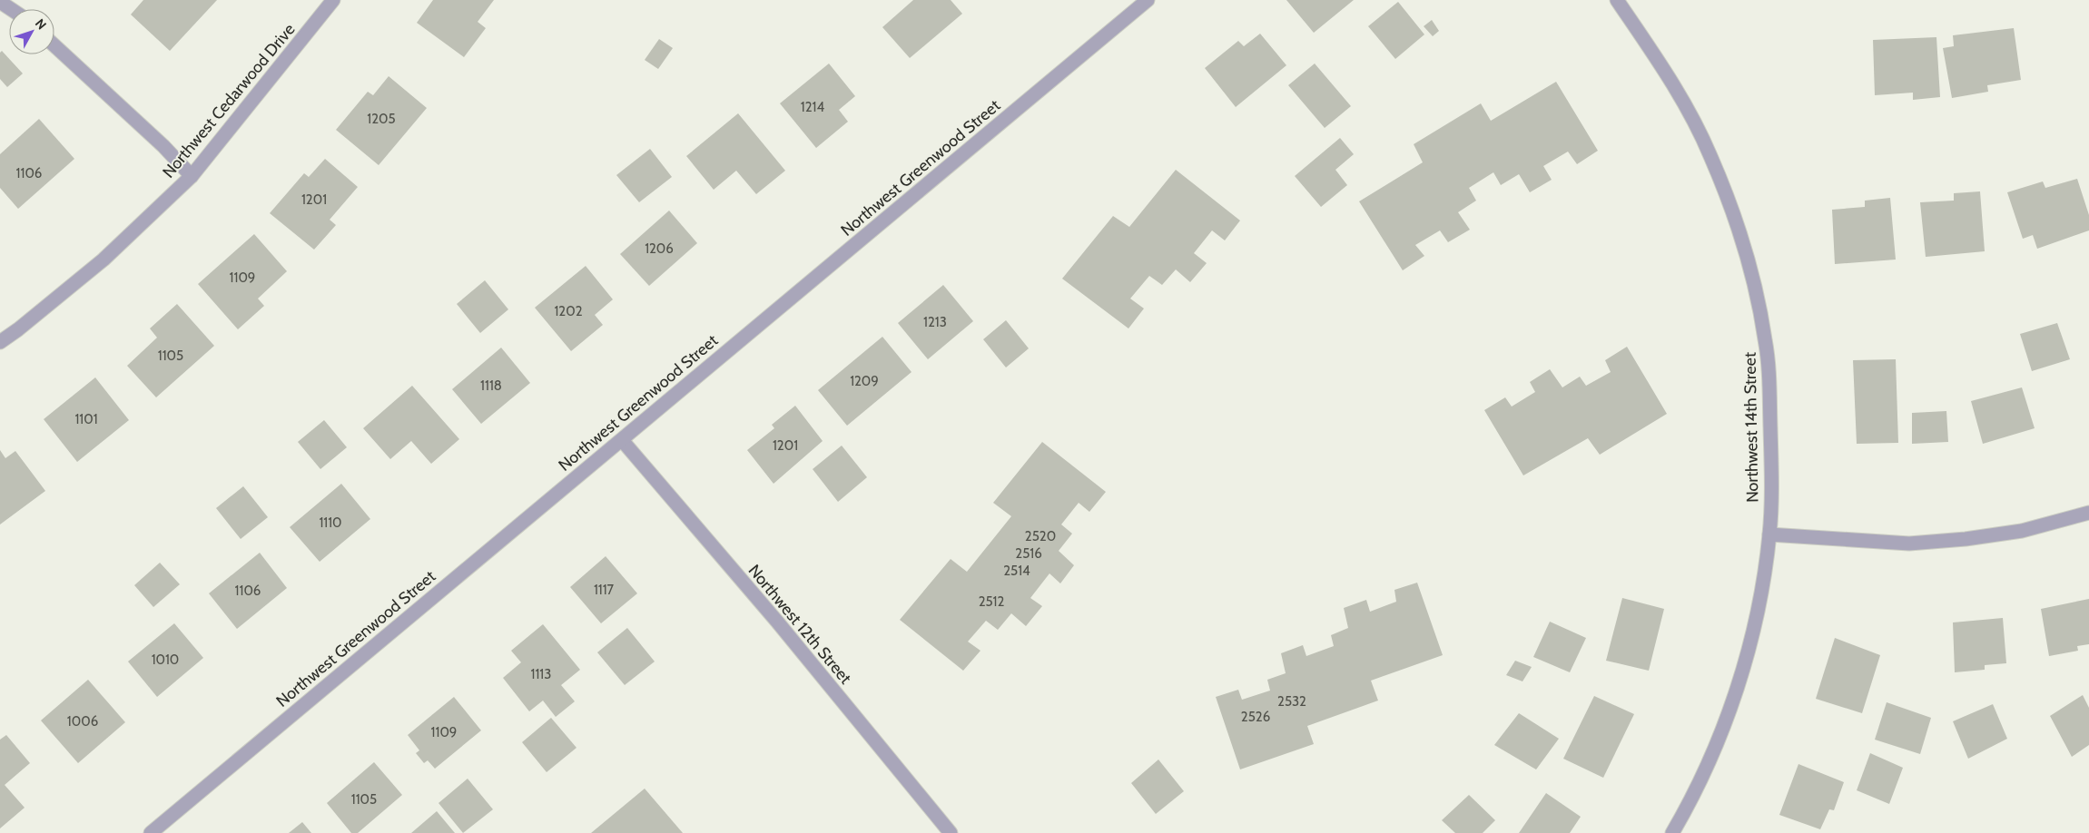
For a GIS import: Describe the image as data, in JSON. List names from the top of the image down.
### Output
{
  "streets": {
    "street": [
      "Northwest Cedarwood Drive",
      "Northwest Greenwood Street",
      "Northwest 14th Street",
      "Northwest 12th Street"
    ]
  },
  "crossings": [
    ["Northwest Greenwood Street", "Northwest 12th Street"]
  ],
  "house_numbers": [
    "1214",
    "1205",
    "1106",
    "1201",
    "1206",
    "1109",
    "1202",
    "1213",
    "1105",
    "1209",
    "1118",
    "1101",
    "1201",
    "1110",
    "2520",
    "2516",
    "2514",
    "1117",
    "1106",
    "2512",
    "1010",
    "1113",
    "2532",
    "2526",
    "1006",
    "1109",
    "1105"
  ],
  "north": "top right"
}
